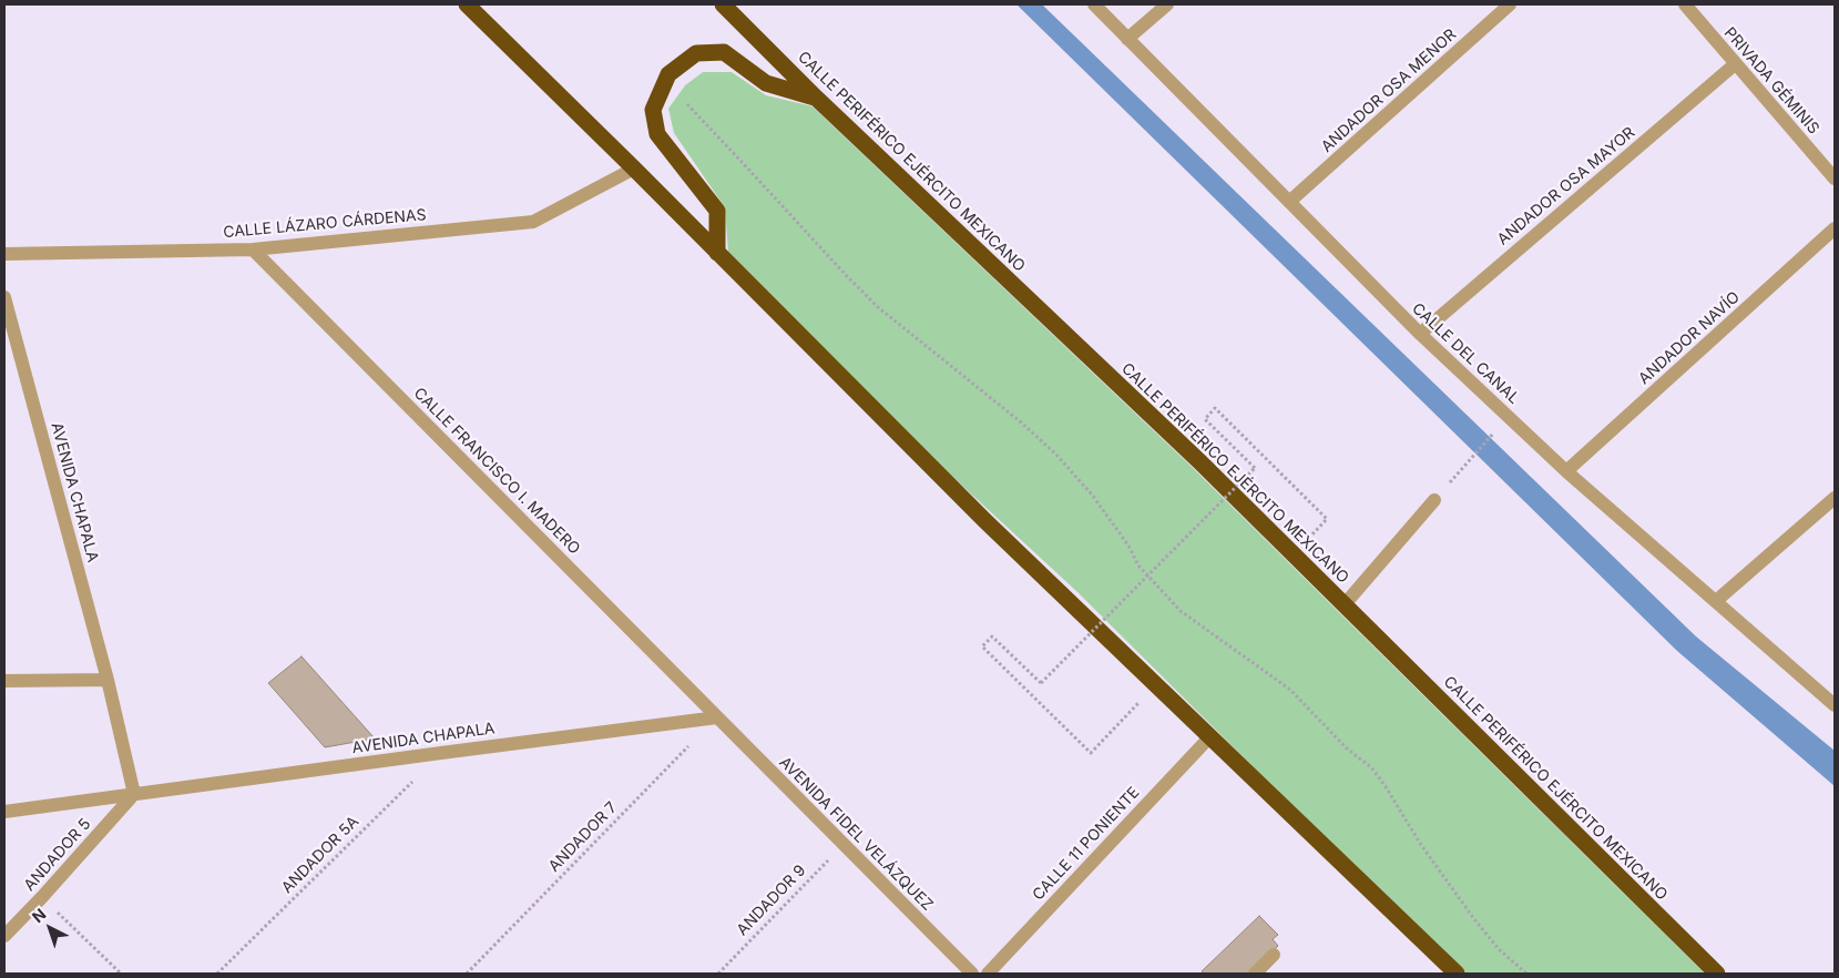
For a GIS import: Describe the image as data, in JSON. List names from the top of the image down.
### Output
{
  "streets": {
    "highway": ["CALLE PERIFÉRICO EJÉRCITO MEXICANO"],
    "street": [
      "PRIVADA GÉMINIS",
      "ANDADOR OSA MENOR",
      "ANDADOR OSA MAYOR",
      "CALLE LÁZARO CÁRDENAS",
      "ANDADOR NAVÍO",
      "CALLE DEL CANAL",
      "CALLE FRANCISCO I. MADERO",
      "AVENIDA CHAPALA",
      "AVENIDA FIDEL VELÁZQUEZ",
      "CALLE 11 PONIENTE",
      "ANDADOR 5"
    ],
    "path": ["ANDADOR 7", "ANDADOR 5A", "ANDADOR 9"]
  },
  "crossings": [
    ["PRIVADA GÉMINIS", "ANDADOR OSA MAYOR"],
    ["ANDADOR OSA MENOR", "CALLE DEL CANAL"],
    ["ANDADOR OSA MAYOR", "CALLE DEL CANAL"],
    ["CALLE LÁZARO CÁRDENAS", "CALLE FRANCISCO I. MADERO"],
    ["ANDADOR NAVÍO", "CALLE DEL CANAL"],
    ["CALLE FRANCISCO I. MADERO", "AVENIDA CHAPALA"],
    ["CALLE FRANCISCO I. MADERO", "AVENIDA FIDEL VELÁZQUEZ"],
    ["CALLE FRANCISCO I. MADERO", "ANDADOR 7"],
    ["AVENIDA CHAPALA", "AVENIDA FIDEL VELÁZQUEZ"],
    ["AVENIDA CHAPALA", "ANDADOR 7"],
    ["AVENIDA CHAPALA", "ANDADOR 5"],
    ["AVENIDA CHAPALA", "ANDADOR 5A"],
    ["AVENIDA FIDEL VELÁZQUEZ", "ANDADOR 7"],
    ["AVENIDA FIDEL VELÁZQUEZ", "ANDADOR 9"]
  ],
  "north": "top left"
}
